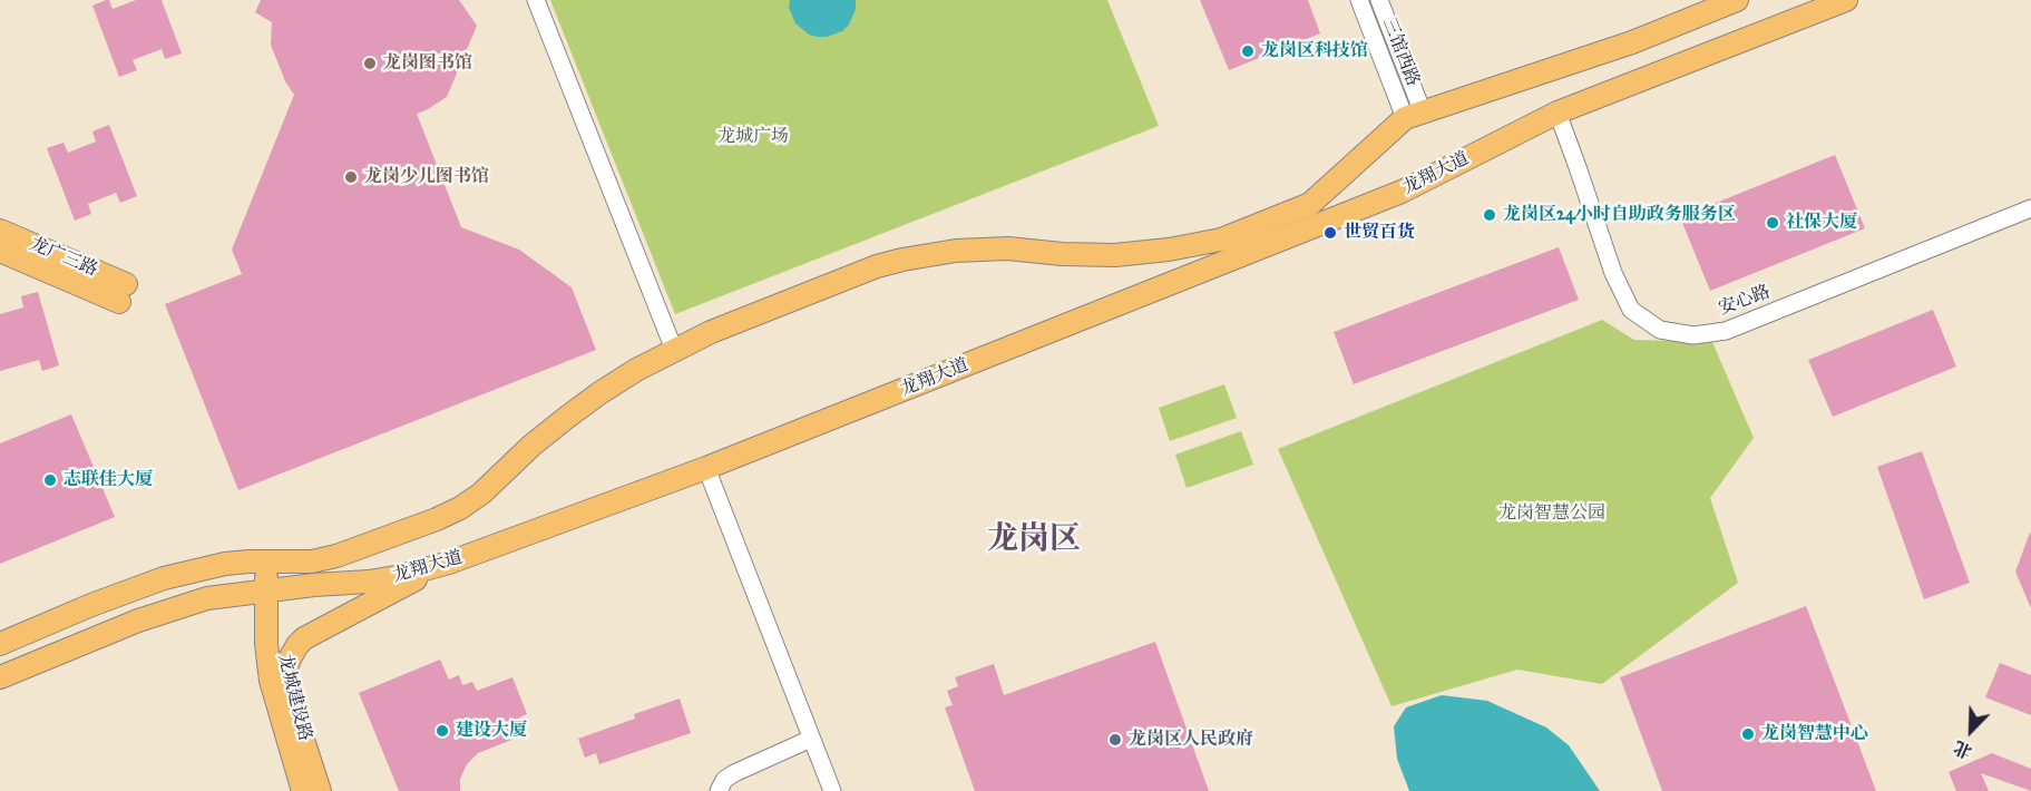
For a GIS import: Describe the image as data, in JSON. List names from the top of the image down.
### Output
{
  "streets": {
    "main road": ["龙翔大道", "龙广三路", "龙城建设路"],
    "street": ["三馆西路", "安心路"]
  },
  "crossings": [
    ["龙翔大道", "安心路"],
    ["龙翔大道", "龙城建设路"]
  ],
  "districts": ["龙岗区"],
  "parks": ["龙城广场", "龙岗智慧公园"],
  "places": [
    "龙岗区科技馆",
    "龙岗图书馆",
    "龙岗少儿图书馆",
    "龙岗区24小时自助政务服务区",
    "社保大厦",
    "世贸百货",
    "志联佳大厦",
    "建设大厦",
    "龙岗智慧中心",
    "龙岗区人民政府"
  ],
  "north": "bottom left"
}
